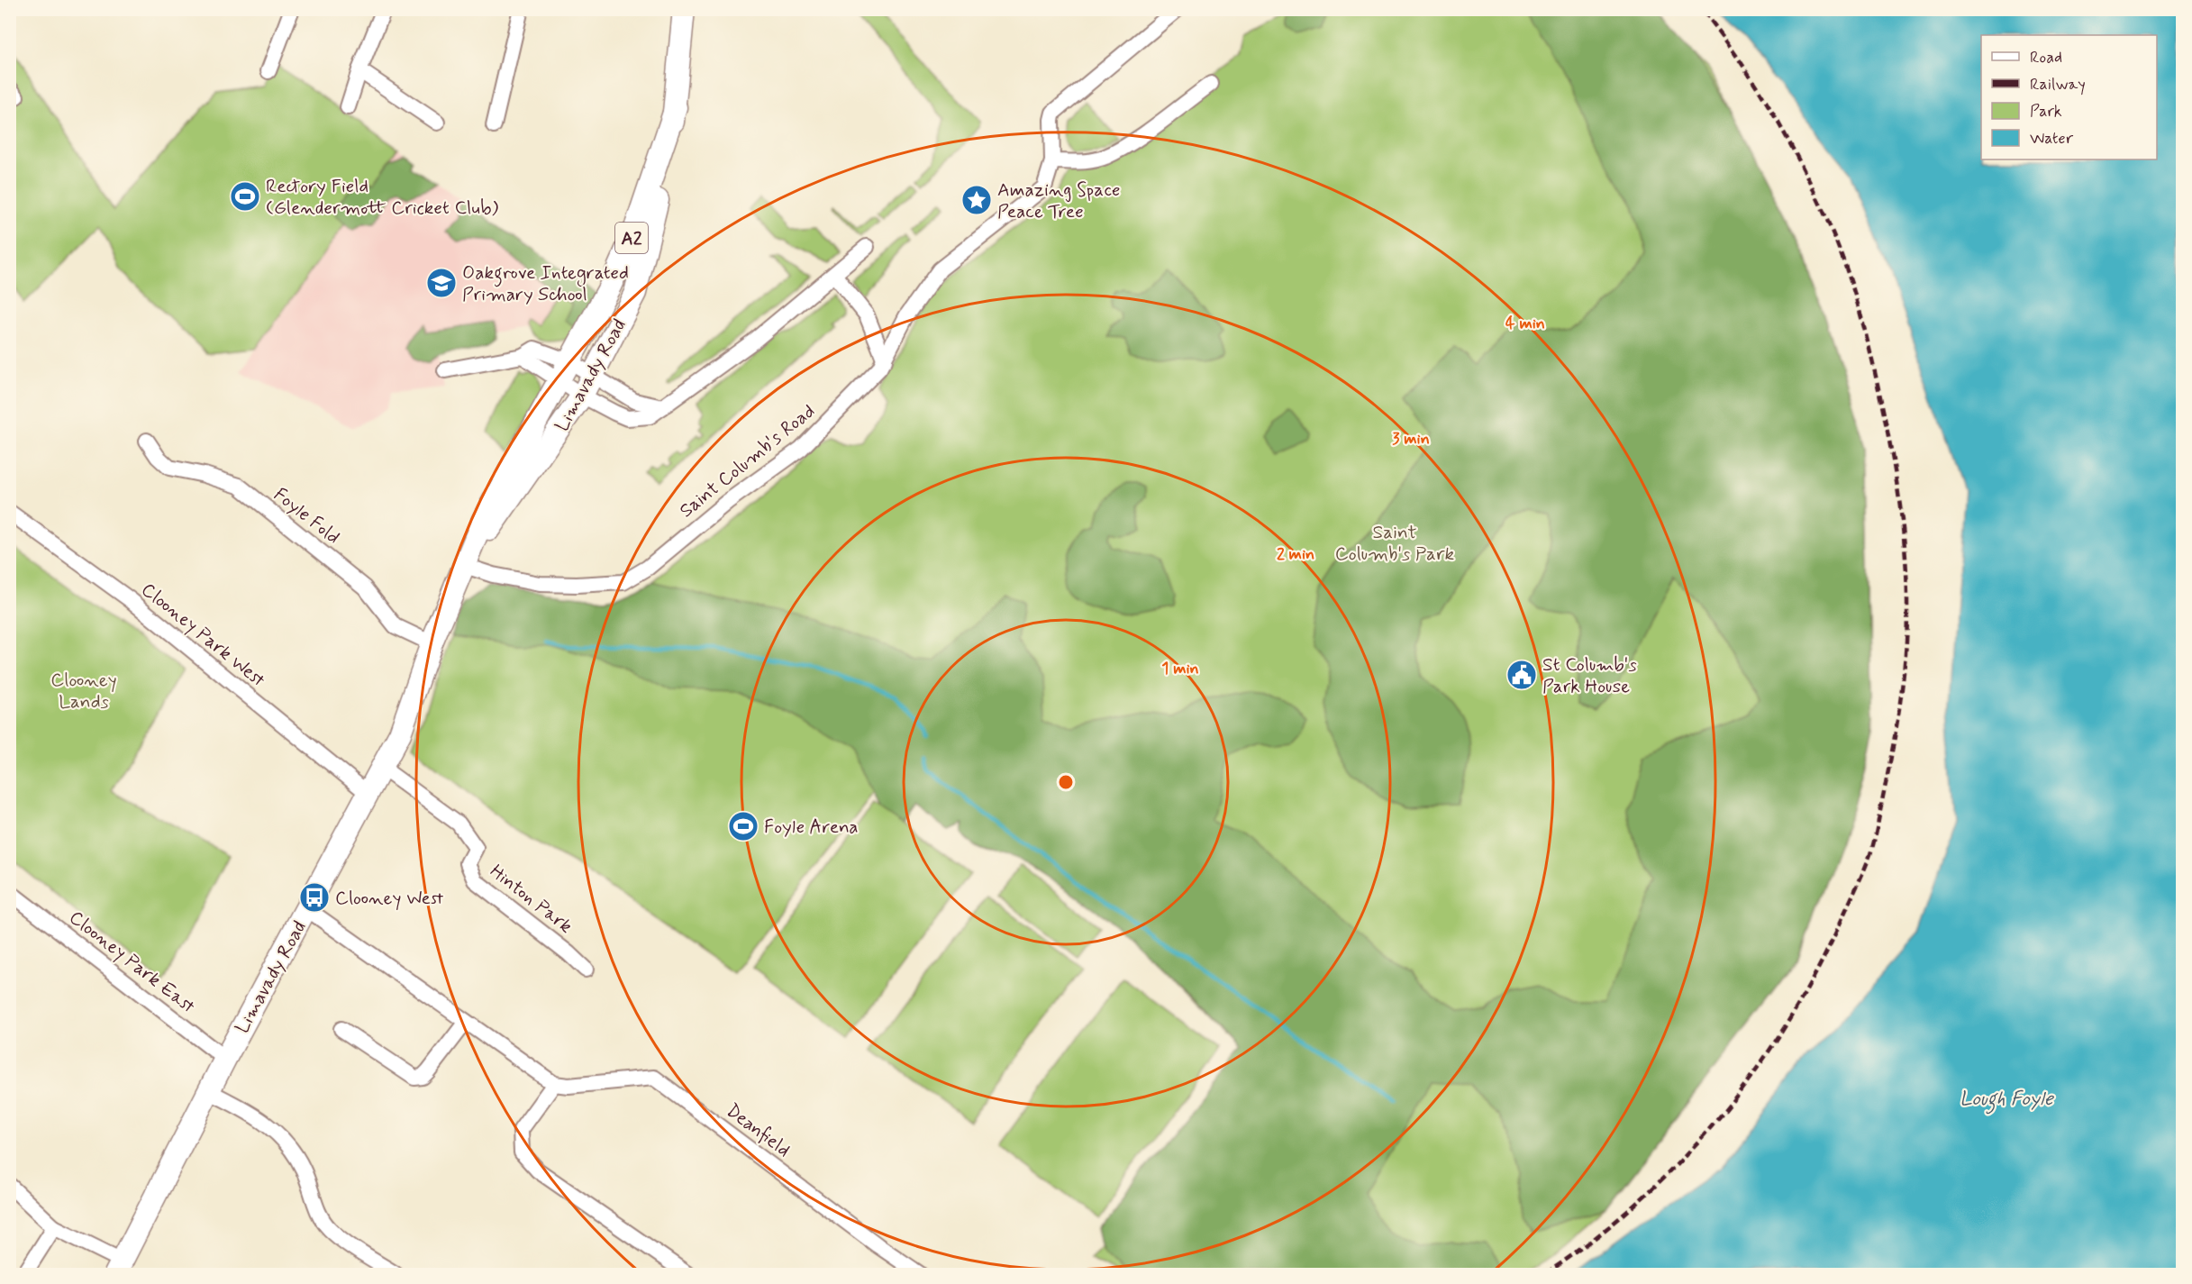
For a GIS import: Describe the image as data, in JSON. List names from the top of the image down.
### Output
{
  "streets": {
    "highway": ["A2", "Limavady Road"],
    "street": [
      "Saint Columb's Road",
      "Foyle Fold",
      "Clooney Park West",
      "Hinton Park",
      "Clooney Park East",
      "Deanfield"
    ]
  },
  "crossings": [
    ["Limavady Road", "Saint Columb's Road"],
    ["Limavady Road", "Foyle Fold"],
    ["Limavady Road", "Clooney Park West"],
    ["Limavady Road", "Hinton Park"],
    ["Limavady Road", "Clooney Park East"]
  ],
  "water": ["Lough Foyle"],
  "parks": ["Saint Columb's Park", "Clooney Lands"],
  "places": {
    "sports": ["Rectory Field (Glendermott Cricket Club)", "Foyle Arena"],
    "place": ["Amazing Space Peace Tree"],
    "school or university": ["Oakgrove Integrated Primary School"],
    "public building": ["St Columb's Park House"],
    "bus stop": ["Clooney West"]
  },
  "legend": [
    "Road",
    "Railway",
    "Park",
    "Water"
  ],
  "rings": [
    "4 min",
    "3 min",
    "2 min",
    "1 min"
  ]
}
